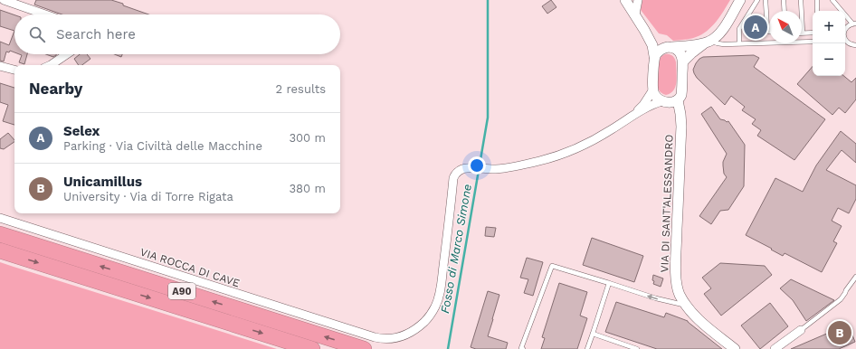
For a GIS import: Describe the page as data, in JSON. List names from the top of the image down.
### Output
{
  "streets": {
    "highway": ["A90"],
    "street": ["VIA DI SANT'ALESSANDRO", "VIA ROCCA DI CAVE"]
  },
  "water": ["Fosso di Marco Simone"],
  "north": "top left",
  "page": {
    "map_buttons": ["+", "−"],
    "pins": ["A", "B"],
    "search": "Search here",
    "heading": ["Nearby", "2 results"],
    "list": [
      {
        "mark": "A",
        "name": "Selex",
        "note": "Parking · Via Civiltà delle Macchine",
        "value": "300 m"
      },
      {
        "mark": "B",
        "name": "Unicamillus",
        "note": "University · Via di Torre Rigata",
        "value": "380 m"
      }
    ]
  }
}
